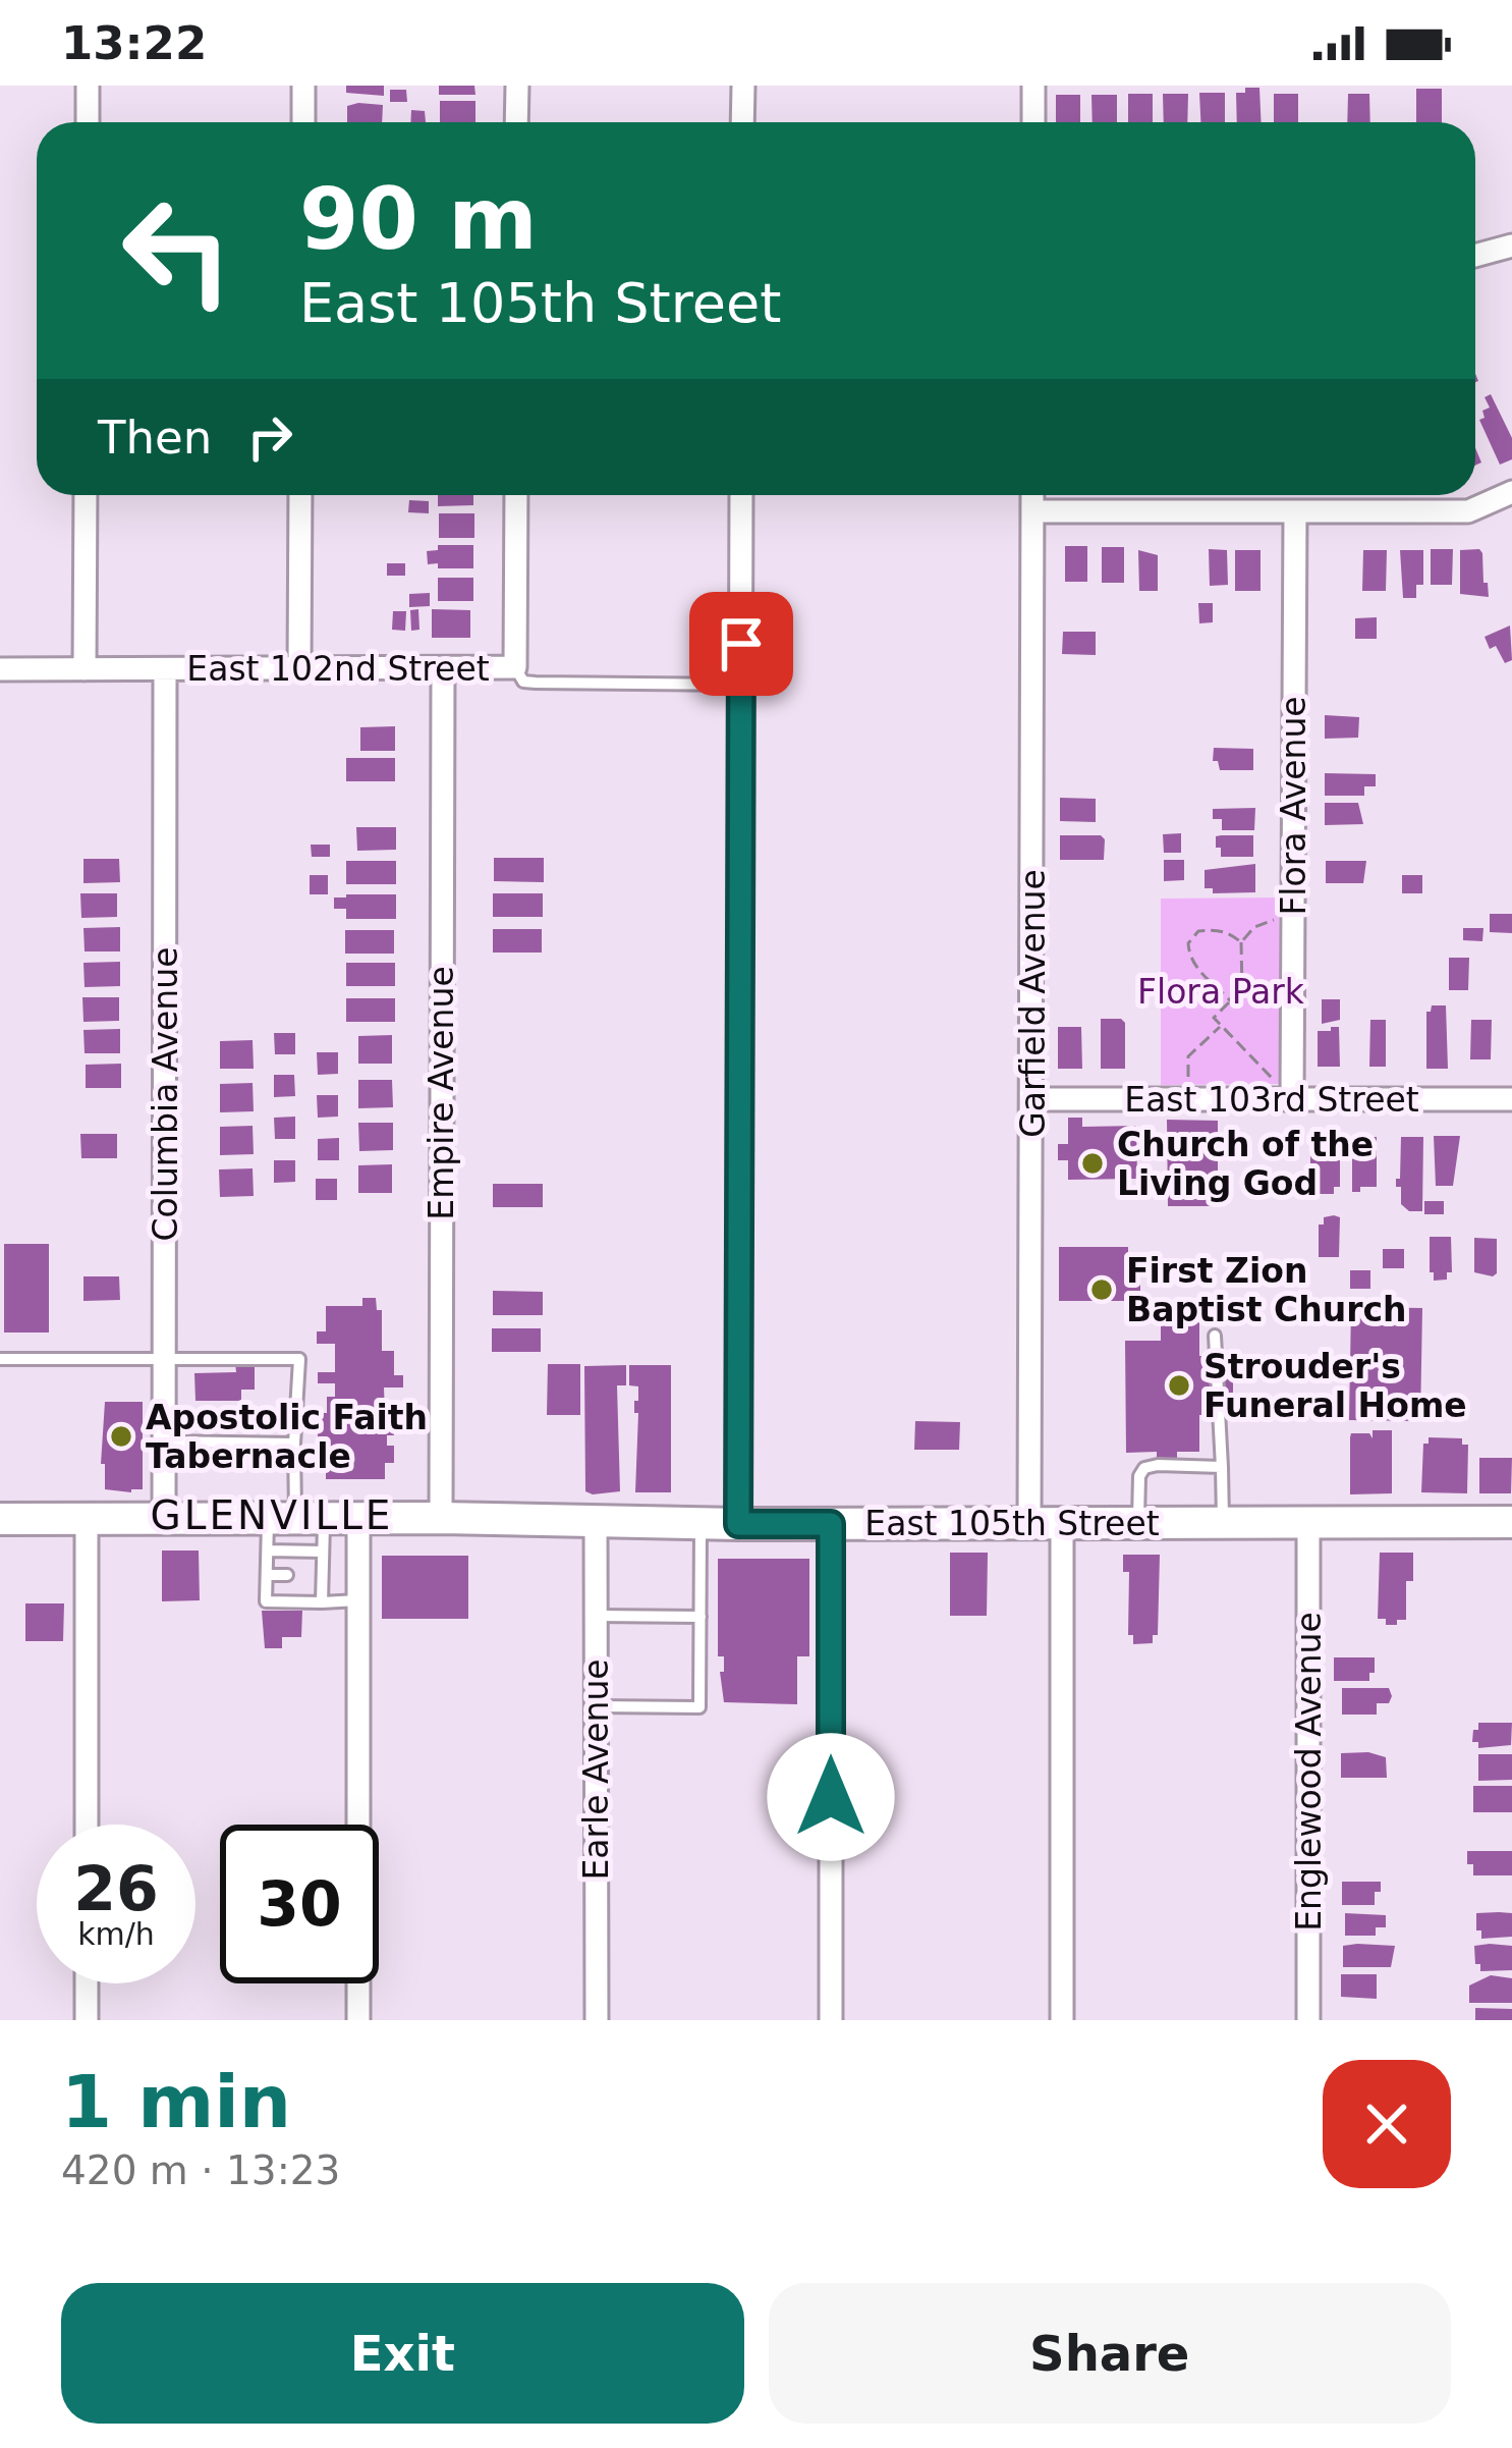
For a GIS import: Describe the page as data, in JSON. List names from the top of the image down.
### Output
{
  "streets": {
    "main road": ["East 105th Street"],
    "street": [
      "East 102nd Street",
      "Flora Avenue",
      "Garfield Avenue",
      "Empire Avenue",
      "Columbia Avenue",
      "East 103rd Street",
      "Earle Avenue",
      "Englewood Avenue"
    ]
  },
  "crossings": [
    ["East 102nd Street", "Empire Avenue"],
    ["East 102nd Street", "Columbia Avenue"],
    ["Flora Avenue", "East 103rd Street"],
    ["Garfield Avenue", "East 103rd Street"],
    ["Garfield Avenue", "East 105th Street"],
    ["Empire Avenue", "East 105th Street"],
    ["Columbia Avenue", "East 105th Street"],
    ["East 105th Street", "Earle Avenue"],
    ["East 105th Street", "Englewood Avenue"]
  ],
  "districts": ["GLENVILLE"],
  "parks": ["Flora Park"],
  "places": [
    "Church of the Living God",
    "First Zion Baptist Church",
    "Strouder's Funeral Home",
    "Apostolic Faith Tabernacle"
  ],
  "page": {
    "status": "13:22",
    "turn": ["90 m", "East 105th Street"],
    "then": "Then",
    "speed": "26 km/h",
    "limit": "30",
    "heading": ["1 min", "420 m · 13:23"],
    "buttons": ["Exit", "Share"]
  }
}
